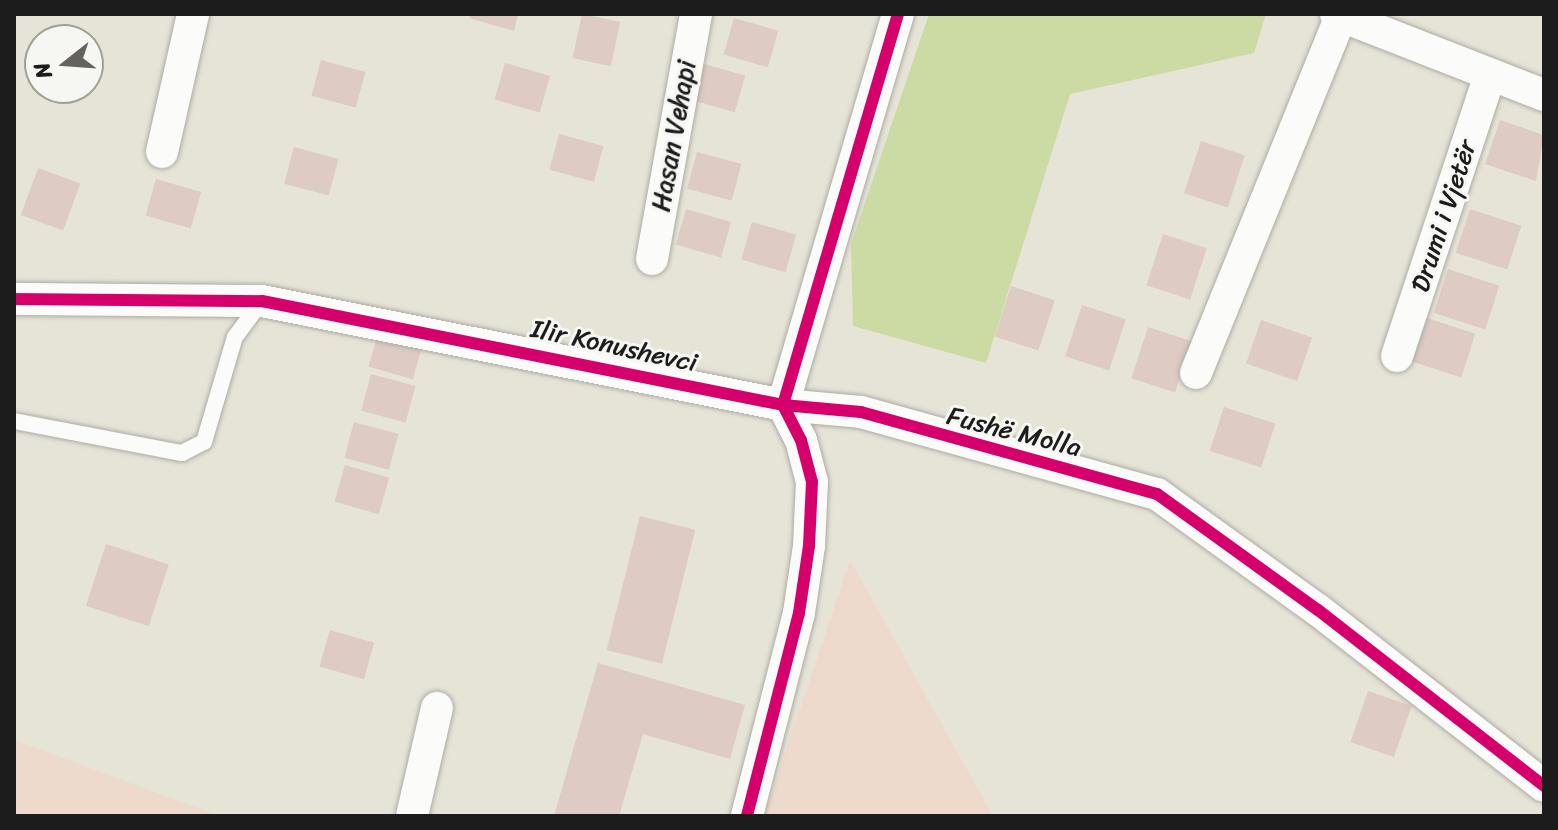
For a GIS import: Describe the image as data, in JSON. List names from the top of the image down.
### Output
{
  "streets": {
    "street": [
      "Hasan Vehapi",
      "Drumi i Vjetër",
      "Ilir Konushevci",
      "Fushë Molla"
    ]
  },
  "crossings": [
    ["Ilir Konushevci", "Fushë Molla"]
  ],
  "north": "left"
}
